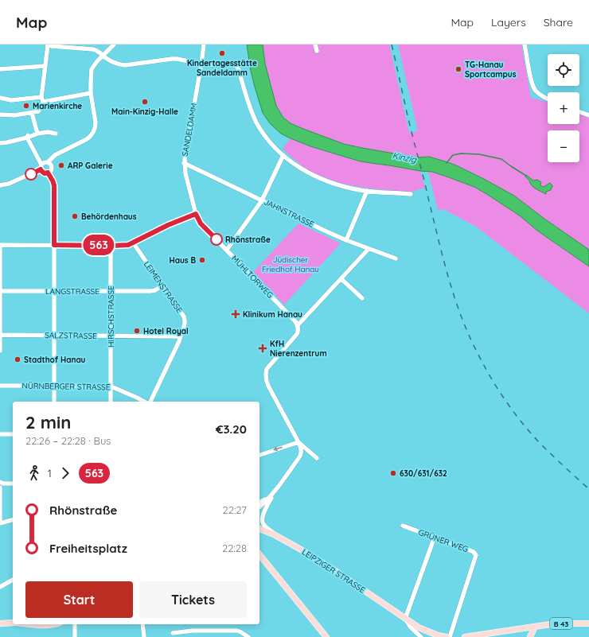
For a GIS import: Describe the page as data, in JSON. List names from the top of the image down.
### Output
{
  "streets": {
    "main road": ["LEIPZIGER STRASSE", "B 43"],
    "street": [
      "SANDELDAMM",
      "JAHNSTRASSE",
      "MÜHLTORWEG",
      "LEIMENSTRASSE",
      "LANGSTRASSE",
      "HIRSCHSTRASSE",
      "SALZSTRASSE",
      "NÜRNBERGER STRASSE",
      "GRÜNER WEG"
    ]
  },
  "crossings": [
    ["SANDELDAMM", "JAHNSTRASSE"],
    ["SANDELDAMM", "MÜHLTORWEG"],
    ["LEIMENSTRASSE", "LANGSTRASSE"],
    ["LEIMENSTRASSE", "SALZSTRASSE"],
    ["LANGSTRASSE", "HIRSCHSTRASSE"],
    ["HIRSCHSTRASSE", "SALZSTRASSE"],
    ["HIRSCHSTRASSE", "NÜRNBERGER STRASSE"]
  ],
  "water": ["Kinzig"],
  "parks": ["Jüdischer Friedhof Hanau"],
  "places": {
    "other": [
      "Kindertagesstätte Sandeldamm",
      "TG-Hanau Sportcampus",
      "Main-Kinzig-Halle",
      "Marienkirche",
      "ARP Galerie",
      "Behördenhaus",
      "Rhönstraße",
      "Haus B",
      "Hotel Royal",
      "Stadthof Hanau",
      "630/631/632"
    ],
    "health": ["Klinikum Hanau", "KfH Nierenzentrum"]
  },
  "lines": ["bus line 563"],
  "page": {
    "header": "Map",
    "nav": ["Map", "Layers", "Share"],
    "on_map": "563",
    "map_buttons": ["+", "−"],
    "heading": ["2 min", "22:26 – 22:28 · Bus", "€3.20"],
    "legs": ["1", "563"],
    "list": [
      {
        "name": "Rhönstraße",
        "value": "22:27"
      },
      {
        "name": "Freiheitsplatz",
        "value": "22:28"
      }
    ],
    "buttons": ["Start", "Tickets"]
  }
}
